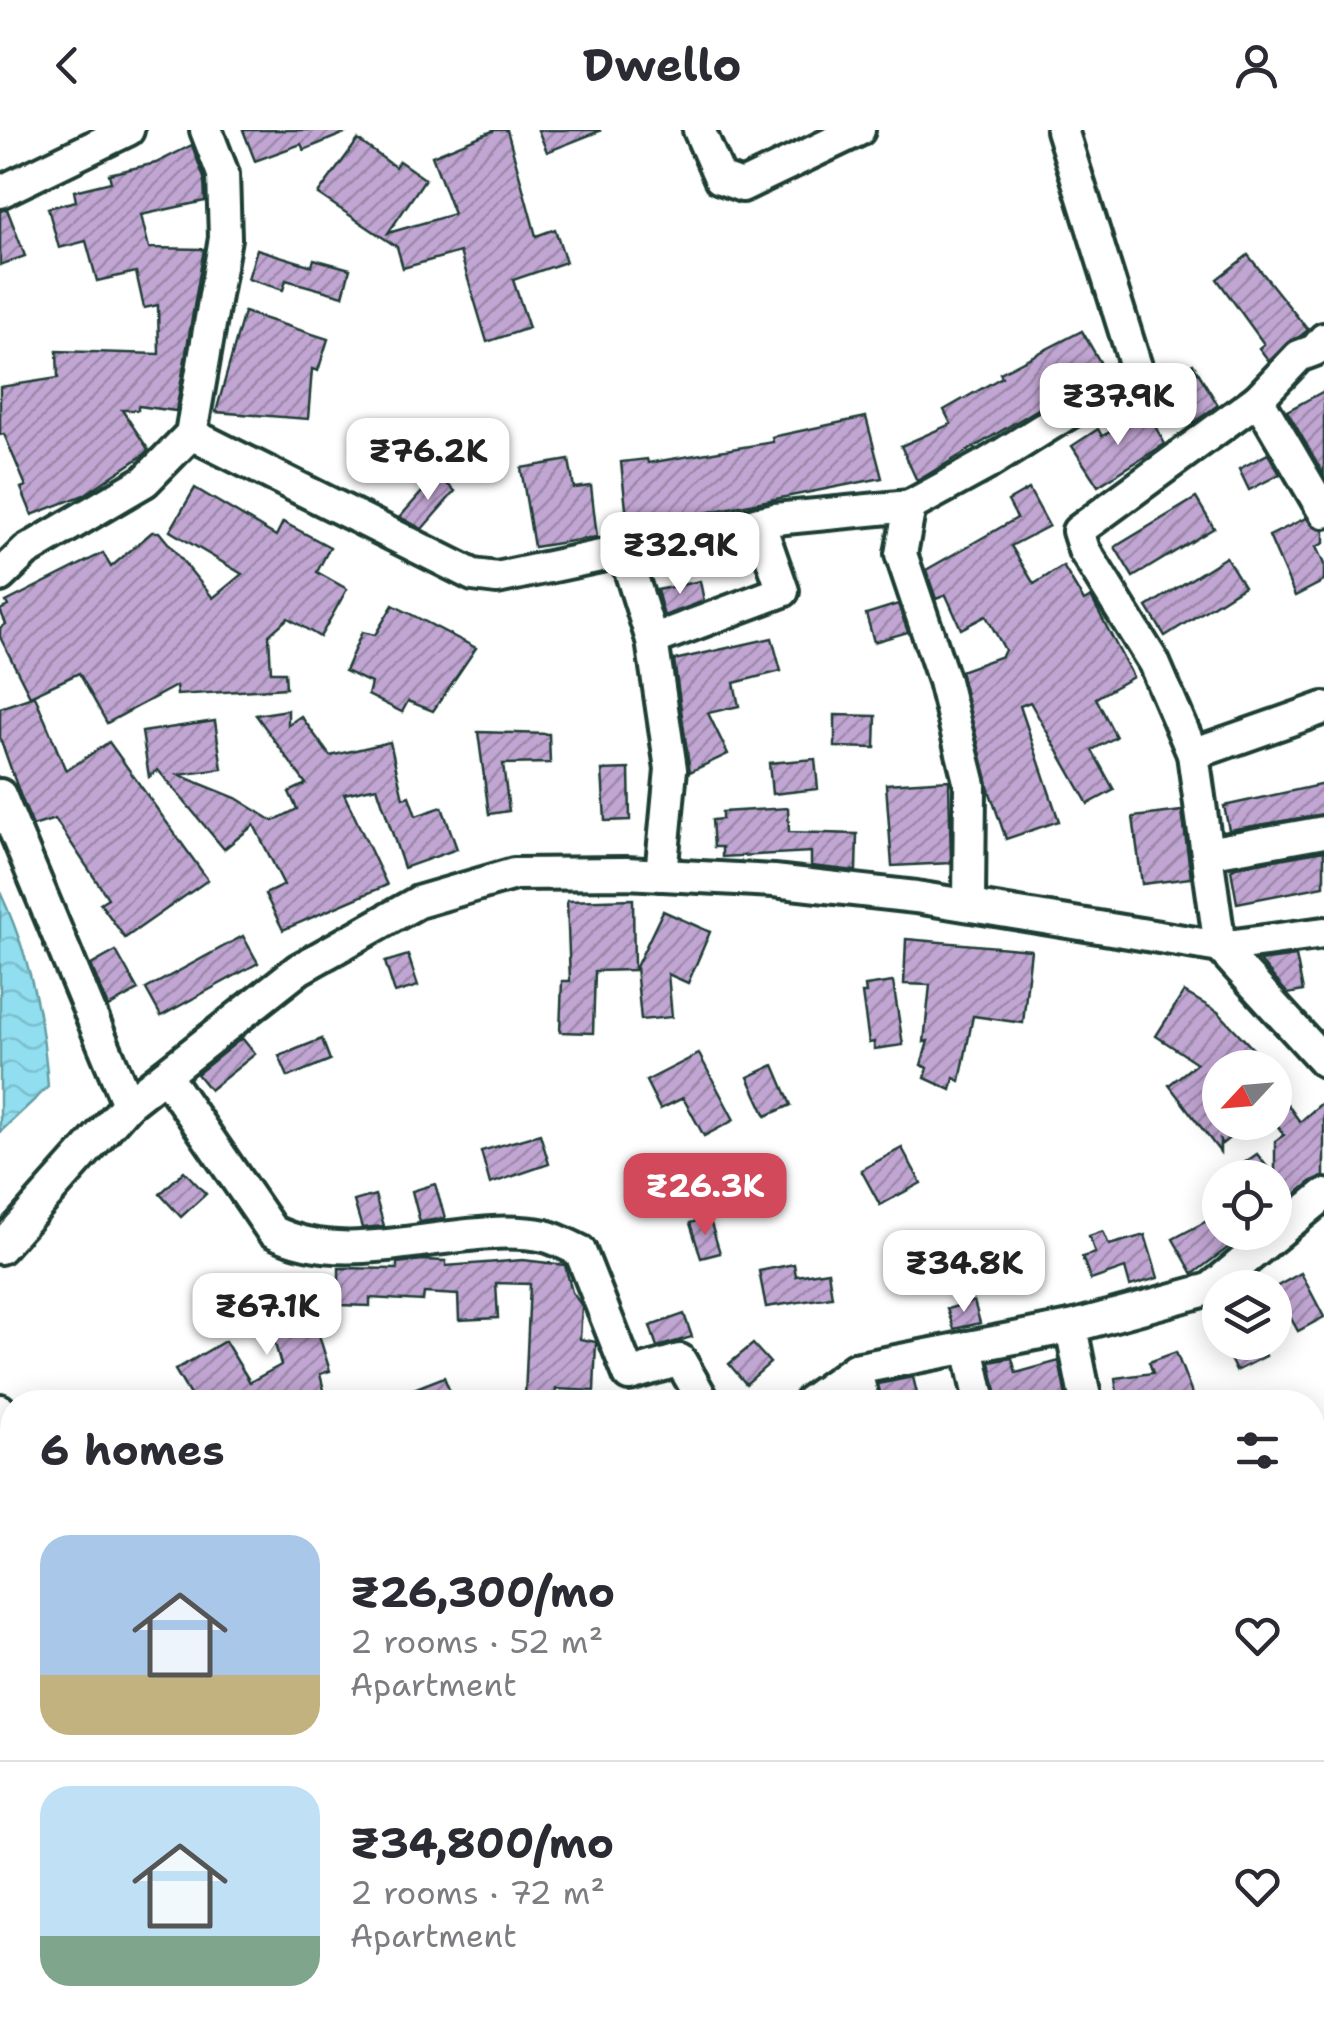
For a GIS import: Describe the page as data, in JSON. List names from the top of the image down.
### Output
{
  "north": "bottom left",
  "page": {
    "header": "Dwello",
    "price": [
      "₹37.9K",
      "₹76.2K",
      "₹32.9K",
      "₹26.3K",
      "₹34.8K",
      "₹67.1K"
    ],
    "heading": "6 homes",
    "list": [
      {
        "name": "₹26,300/mo",
        "note": "2 rooms · 52 m² · Apartment"
      },
      {
        "name": "₹34,800/mo",
        "note": "2 rooms · 72 m² · Apartment"
      }
    ]
  }
}
